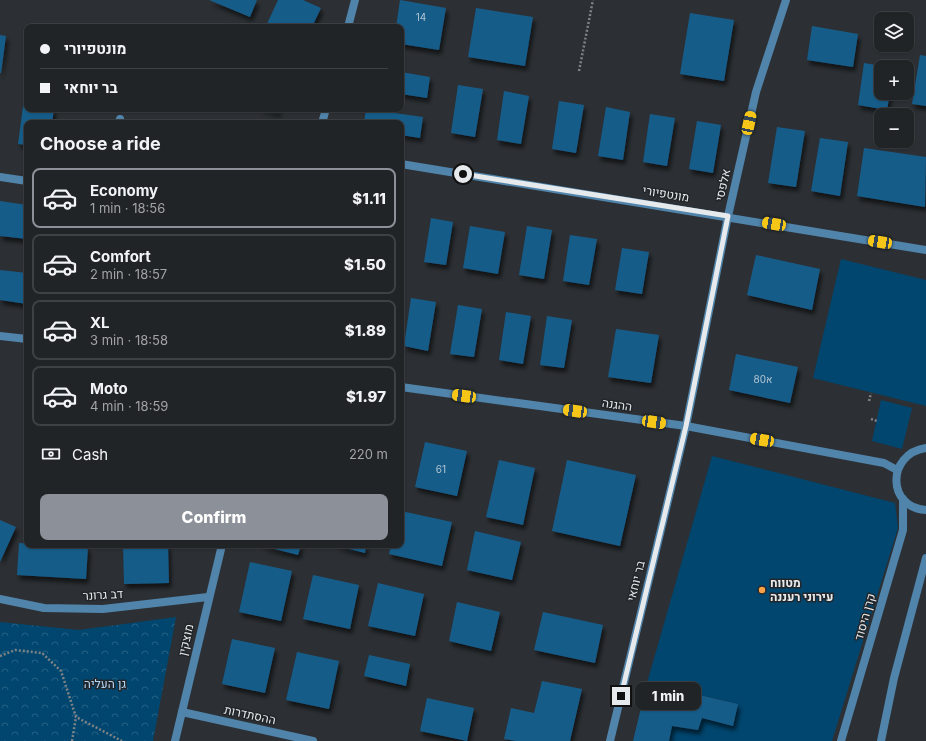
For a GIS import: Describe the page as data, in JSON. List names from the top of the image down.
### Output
{
  "streets": {
    "street": [
      "אלפסי",
      "מונטפיורי",
      "ההגנה",
      "בר יוחאי",
      "דב גרונר",
      "קרן היסוד",
      "מוצקין",
      "ההסתדרות"
    ]
  },
  "crossings": [
    ["אלפסי", "מונטפיורי"],
    ["אלפסי", "ההגנה"],
    ["אלפסי", "בר יוחאי"],
    ["ההגנה", "בר יוחאי"],
    ["דב גרונר", "מוצקין"],
    ["מוצקין", "ההסתדרות"]
  ],
  "parks": ["גן העליה"],
  "places": ["מטווח עירוני רעננה"],
  "house_numbers": ["14", "80א", "61"],
  "page": {
    "map_buttons": ["+", "−"],
    "banner": ["מונטפיורי", "בר יוחאי"],
    "heading": "Choose a ride",
    "list": [
      {
        "name": "Economy",
        "note": "1 min · 18:56",
        "value": "$1.11"
      },
      {
        "name": "Comfort",
        "note": "2 min · 18:57",
        "value": "$1.50"
      },
      {
        "name": "XL",
        "note": "3 min · 18:58",
        "value": "$1.89"
      },
      {
        "name": "Moto",
        "note": "4 min · 18:59",
        "value": "$1.97"
      }
    ],
    "pay": ["Cash", "220 m"],
    "buttons": "Confirm",
    "bubble": "1 min"
  }
}
